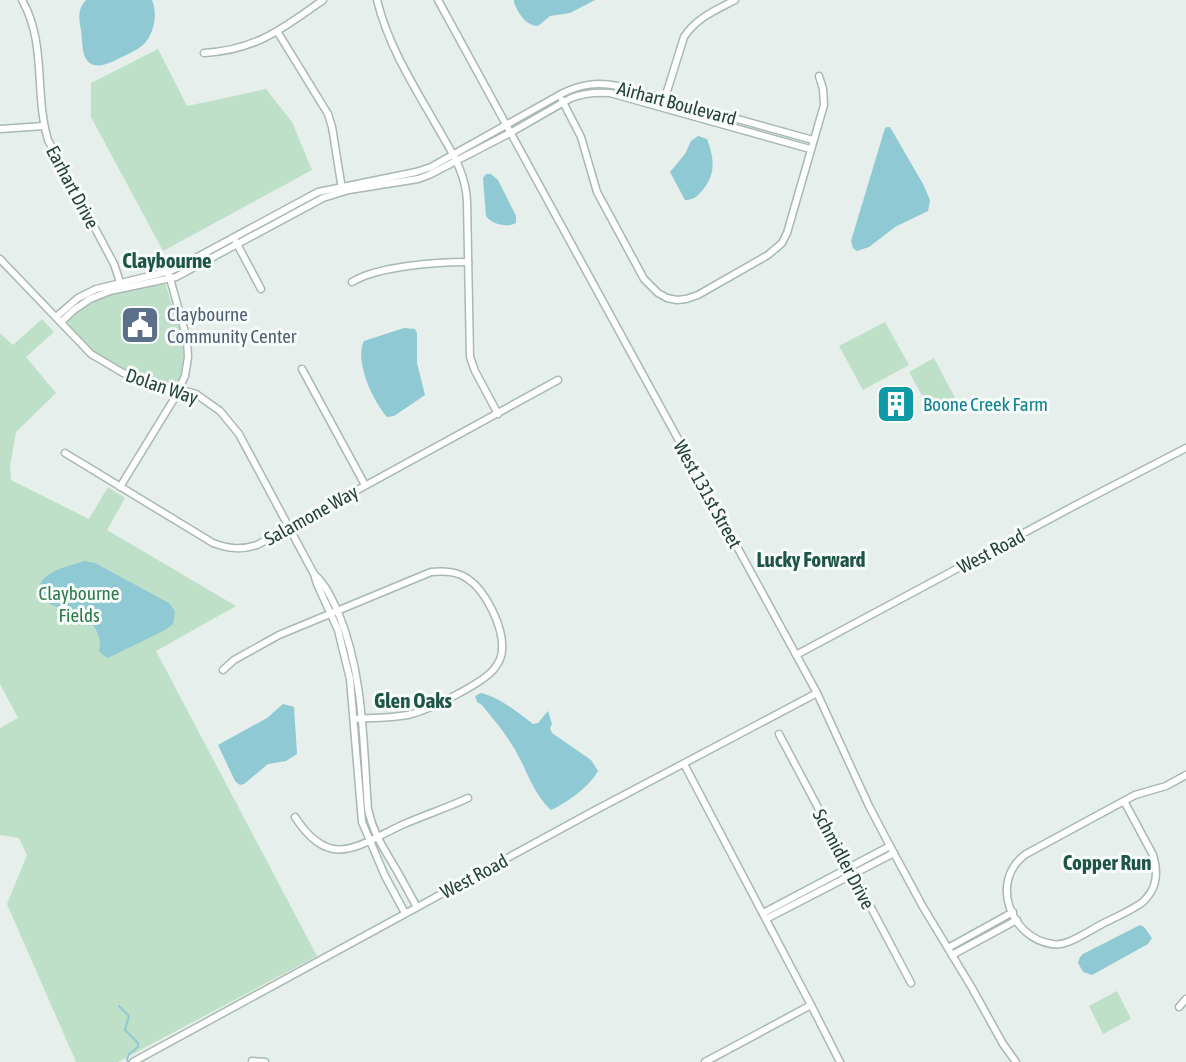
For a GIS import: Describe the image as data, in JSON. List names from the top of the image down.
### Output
{
  "streets": {
    "street": [
      "Airhart Boulevard",
      "Earhart Drive",
      "Dolan Way",
      "West 131st Street",
      "Salamone Way",
      "West Road",
      "Schmidler Drive"
    ]
  },
  "crossings": [
    ["Airhart Boulevard", "West 131st Street"],
    ["Dolan Way", "Salamone Way"],
    ["Dolan Way", "West Road"],
    ["West 131st Street", "West Road"]
  ],
  "districts": [
    "Claybourne",
    "Lucky Forward",
    "Glen Oaks",
    "Copper Run"
  ],
  "parks": ["Claybourne Fields"],
  "places": {
    "public building": ["Claybourne Community Center"],
    "building": ["Boone Creek Farm"]
  }
}
